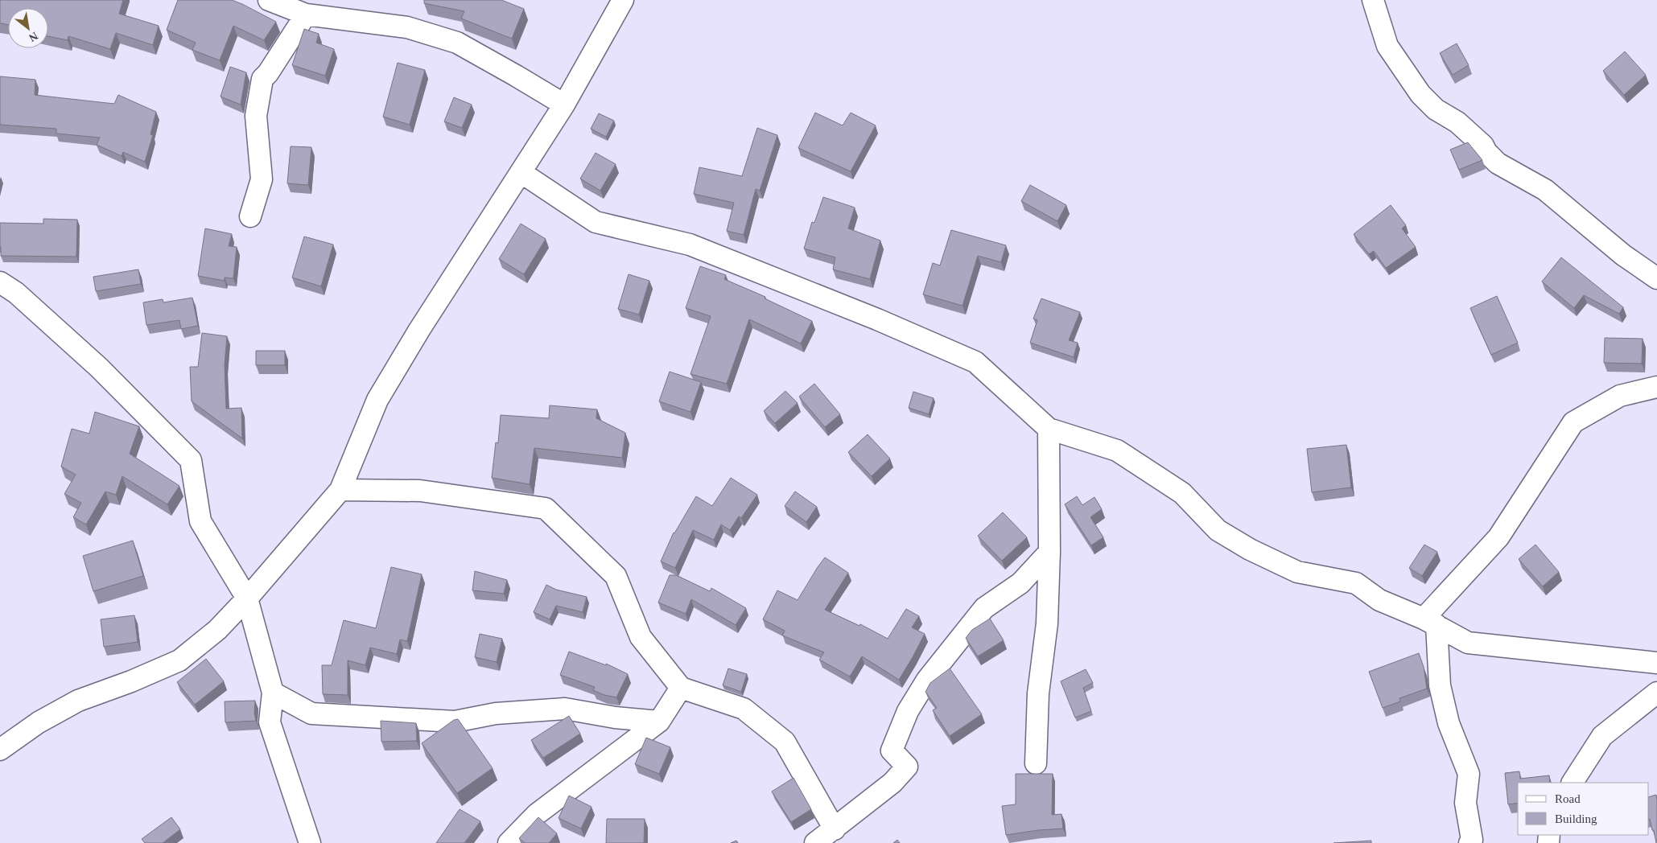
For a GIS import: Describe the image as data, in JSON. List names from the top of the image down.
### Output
{
  "legend": ["Road", "Building"],
  "north": "bottom right"
}
